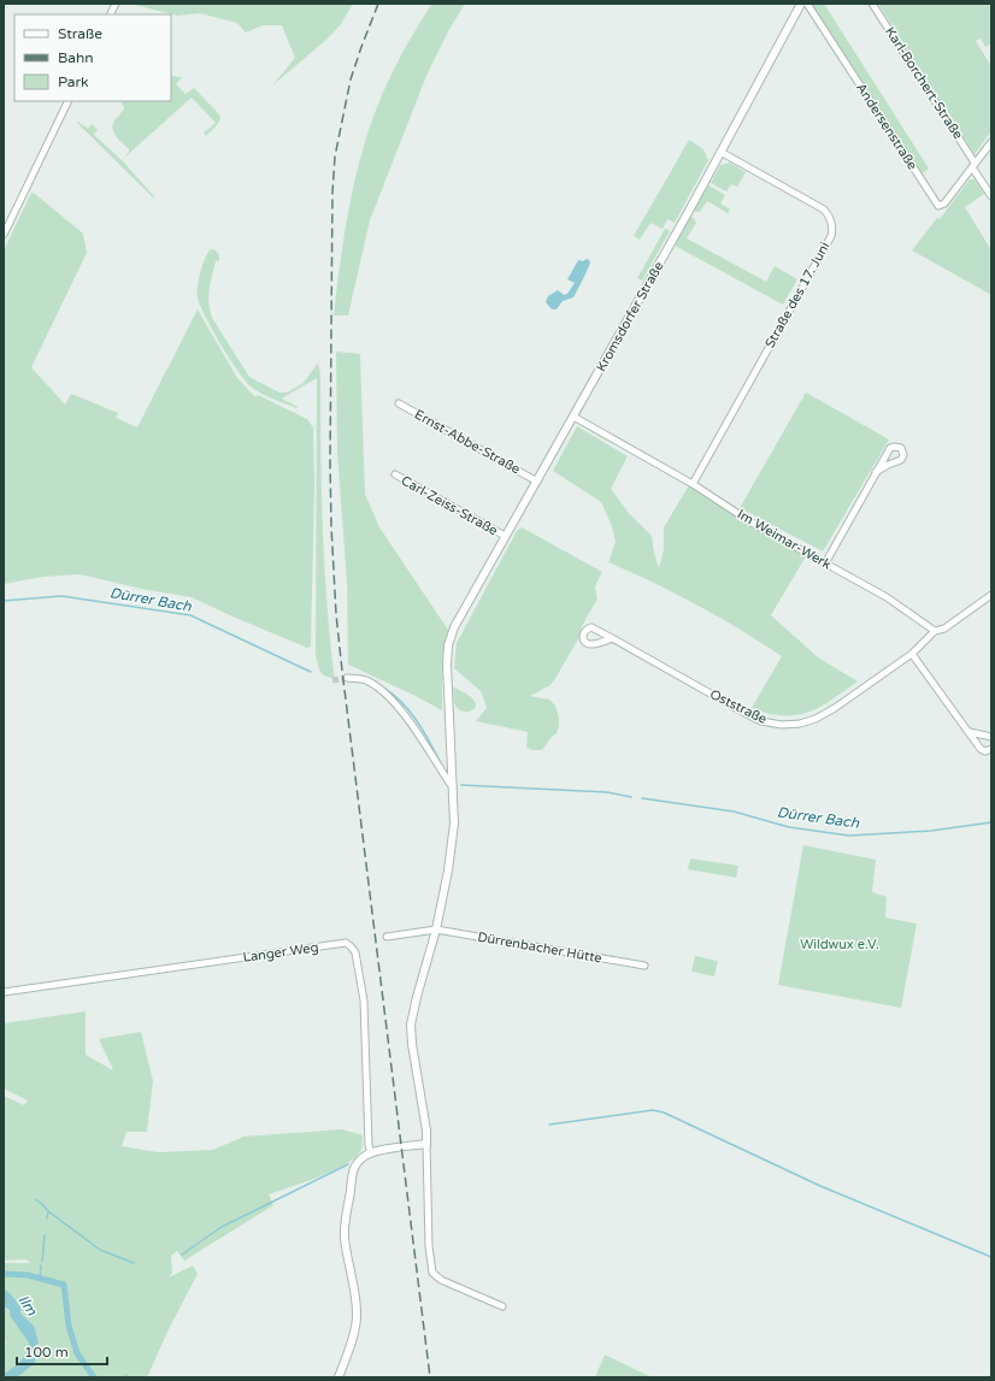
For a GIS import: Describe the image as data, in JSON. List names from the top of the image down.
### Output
{
  "streets": {
    "street": [
      "Karl-Borchert-Straße",
      "Andersenstraße",
      "Straße des 17. Juni",
      "Kromsdorfer Straße",
      "Ernst-Abbe-Straße",
      "Carl-Zeiss-Straße",
      "Im Weimar-Werk",
      "Oststraße",
      "Dürrenbacher Hütte",
      "Langer Weg"
    ]
  },
  "crossings": [
    ["Karl-Borchert-Straße", "Andersenstraße"],
    ["Straße des 17. Juni", "Kromsdorfer Straße"],
    ["Straße des 17. Juni", "Im Weimar-Werk"],
    ["Kromsdorfer Straße", "Ernst-Abbe-Straße"],
    ["Kromsdorfer Straße", "Carl-Zeiss-Straße"],
    ["Kromsdorfer Straße", "Im Weimar-Werk"],
    ["Im Weimar-Werk", "Oststraße"]
  ],
  "water": ["Dürrer Bach", "Ilm"],
  "parks": ["Wildwux e.V."],
  "legend": ["Straße", "Bahn", "Park"],
  "scale_bar": "100 m"
}
